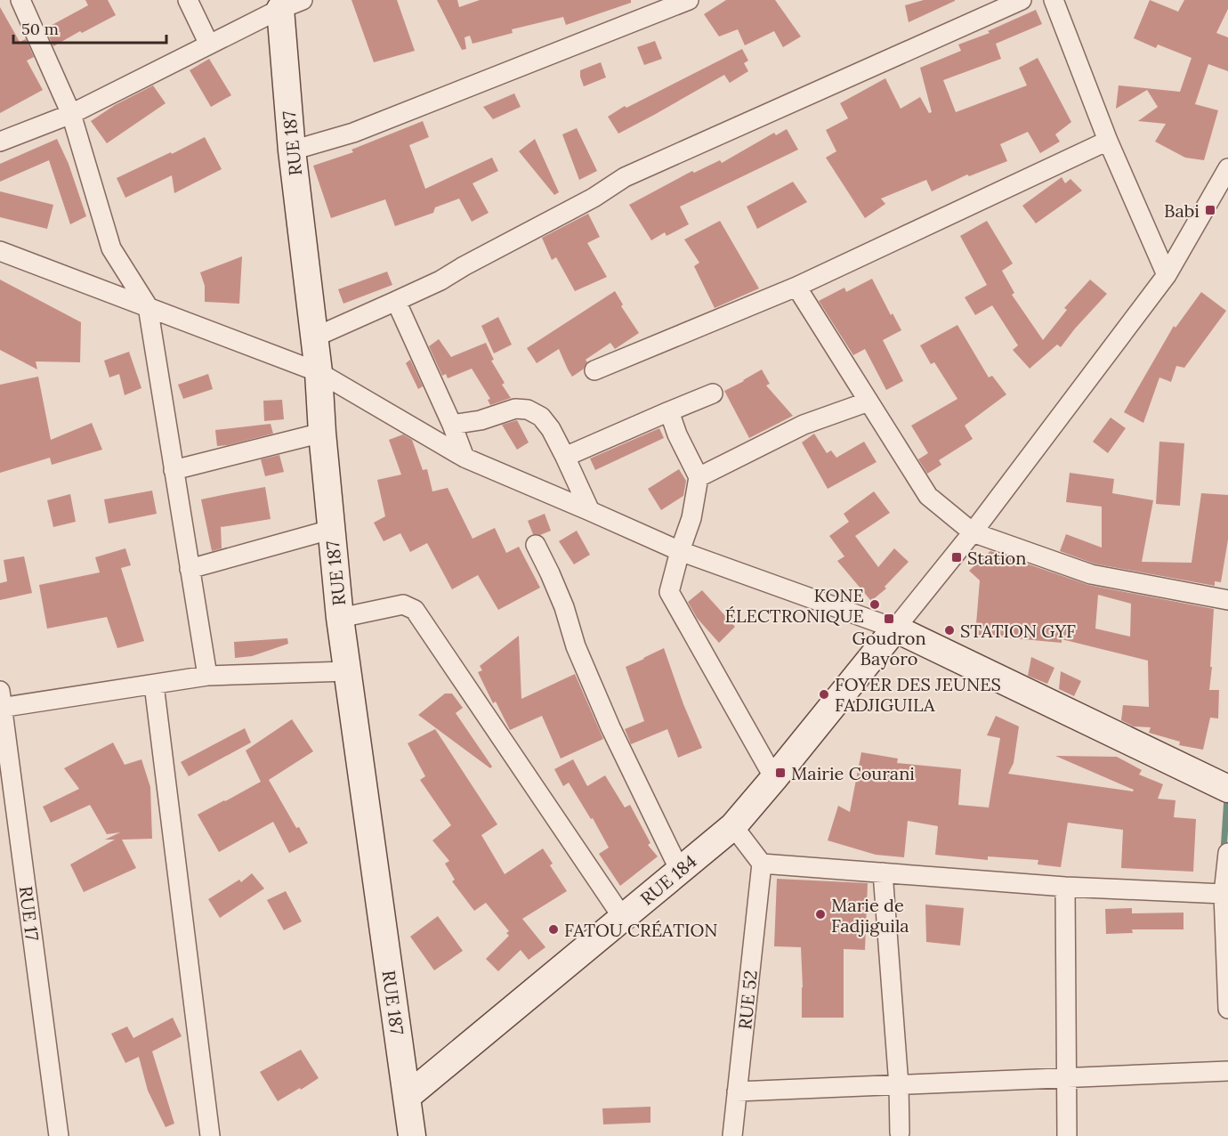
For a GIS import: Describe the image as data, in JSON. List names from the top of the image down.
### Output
{
  "streets": {
    "street": [
      "RUE 187",
      "RUE 184",
      "RUE 17",
      "RUE 52"
    ]
  },
  "crossings": [
    ["RUE 187", "RUE 184"]
  ],
  "places": {
    "transit": [
      "Babi",
      "Station",
      "Goudron Bayoro",
      "Mairie Courani"
    ],
    "other": [
      "KONE ÉLECTRONIQUE",
      "STATION GYF",
      "FOYER DES JEUNES FADJIGUILA",
      "Marie de Fadjiguila",
      "FATOU CRÉATION"
    ]
  },
  "scale_bar": "50 m"
}
